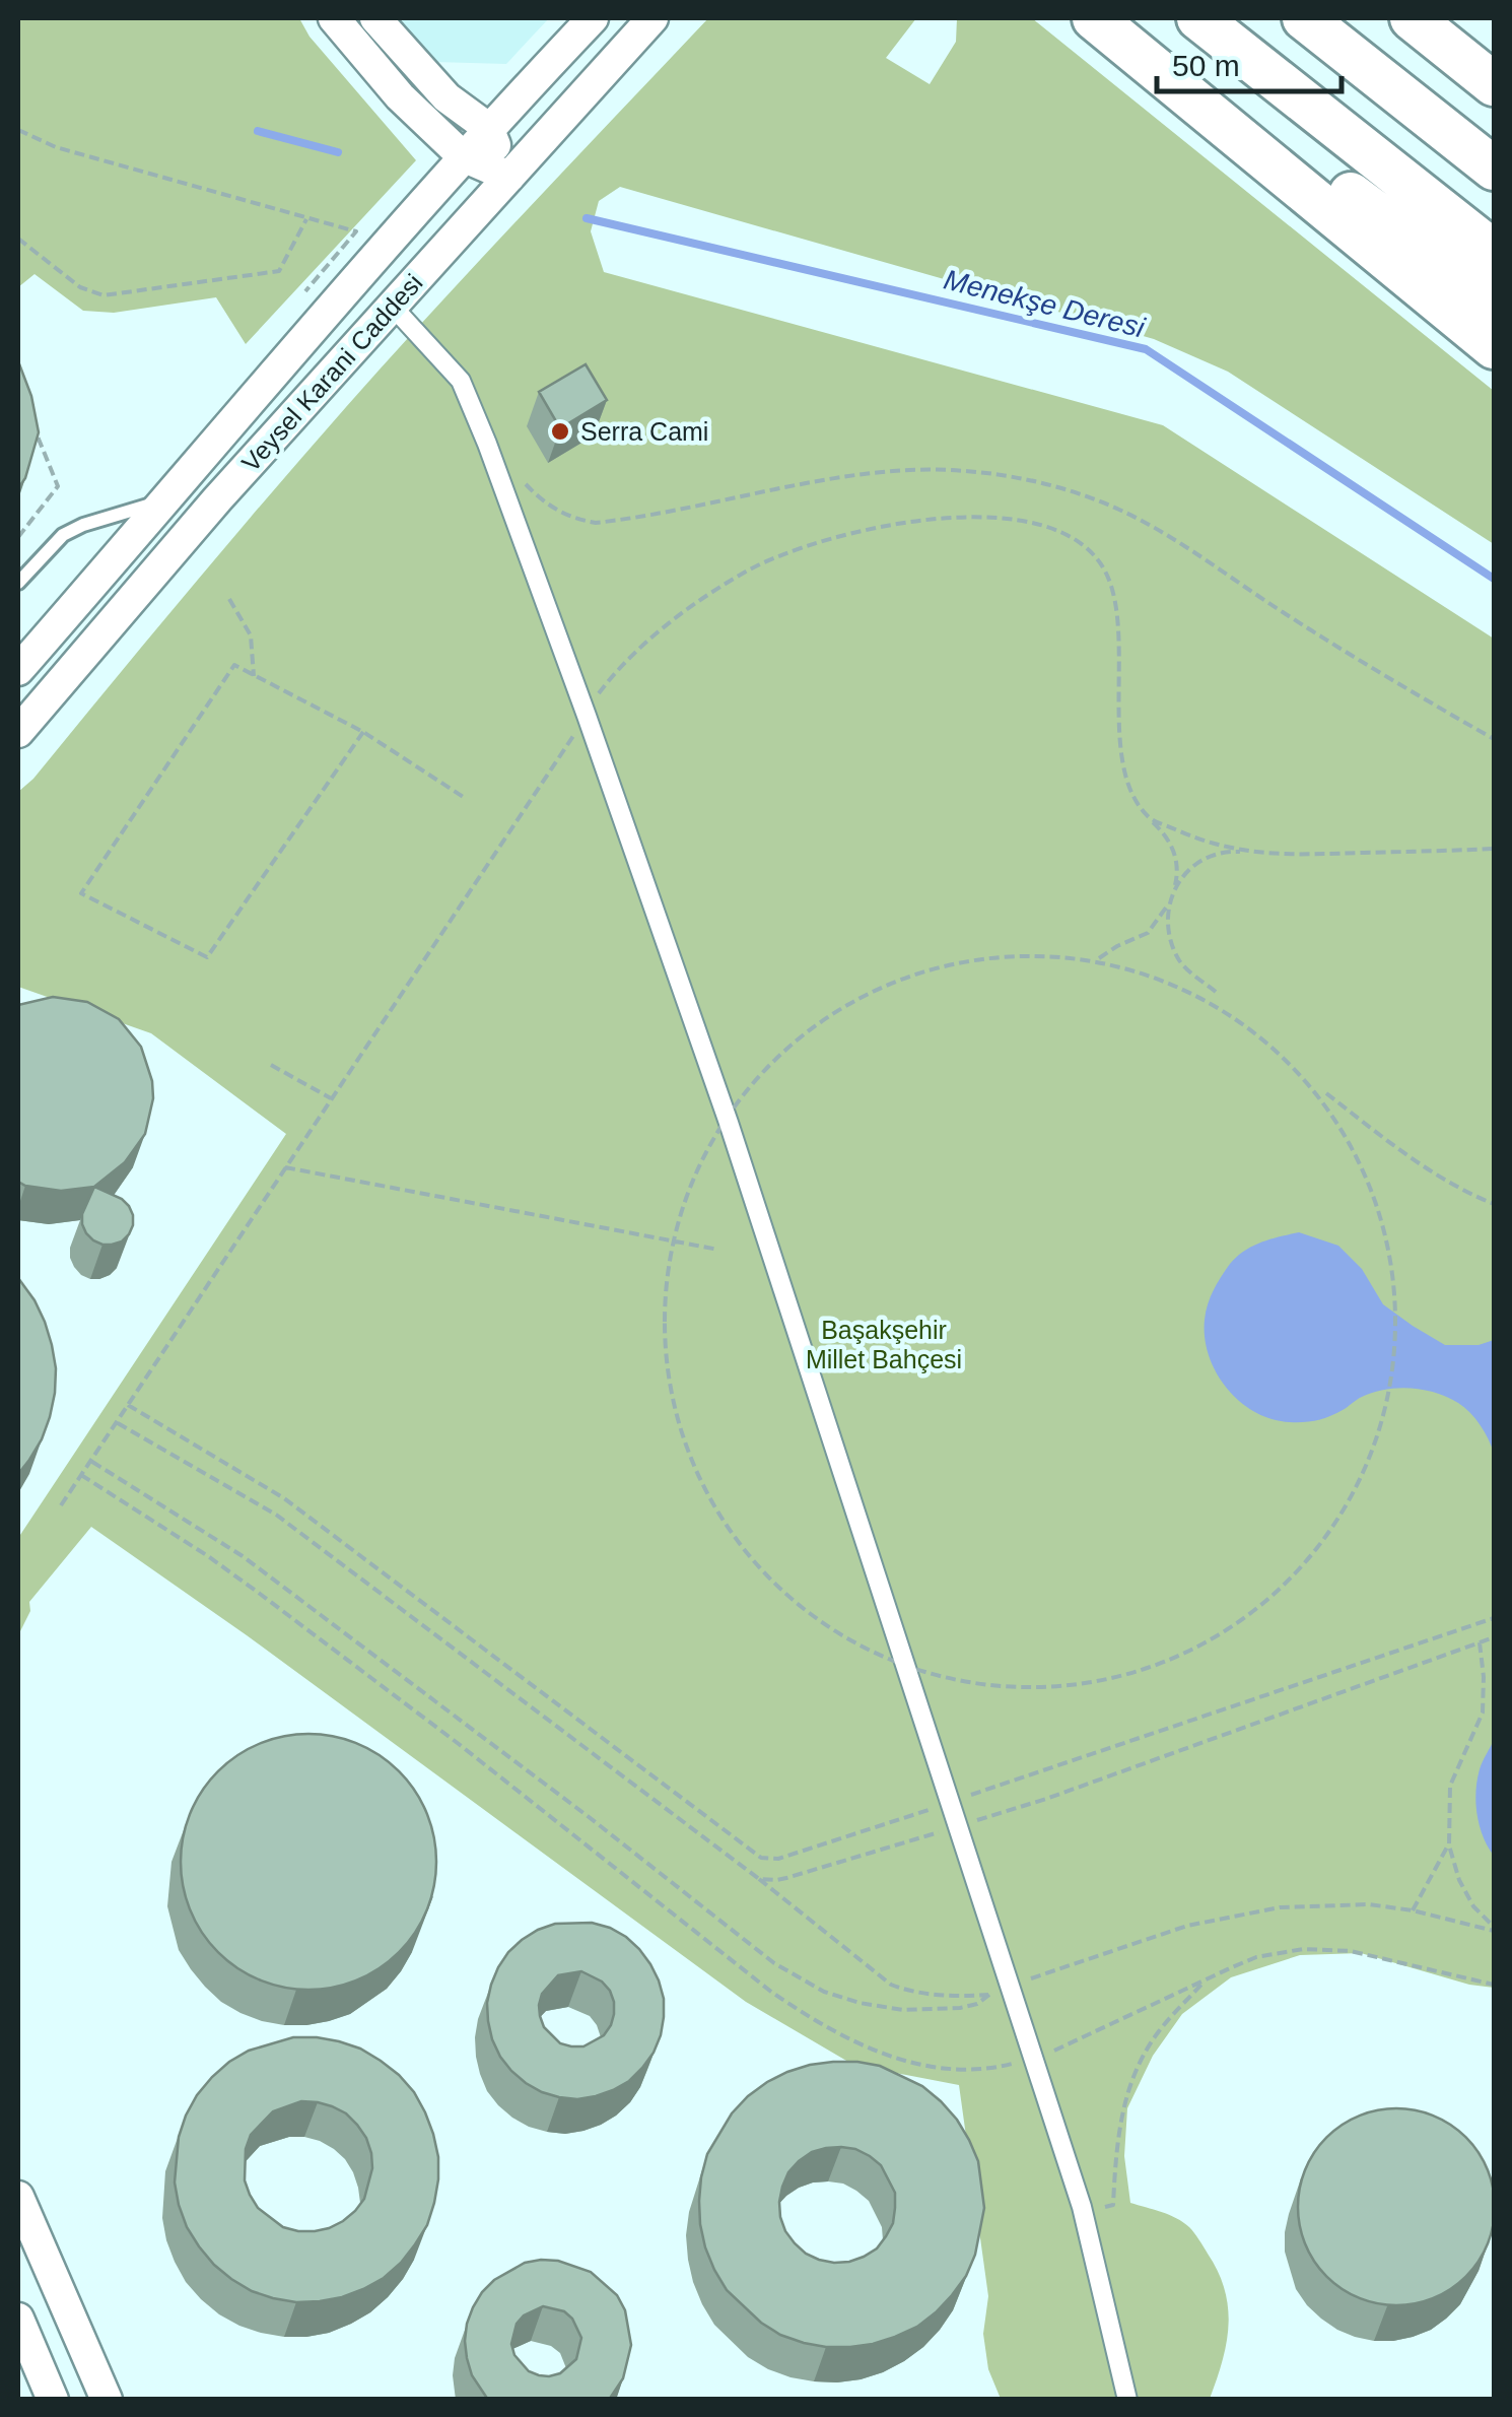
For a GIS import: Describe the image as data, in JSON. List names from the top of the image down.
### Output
{
  "streets": {
    "street": ["Veysel Karani Caddesi"]
  },
  "water": ["Menekşe Deresi"],
  "parks": ["Başakşehir Millet Bahçesi"],
  "places": ["Serra Cami"],
  "scale_bar": "50 m"
}
